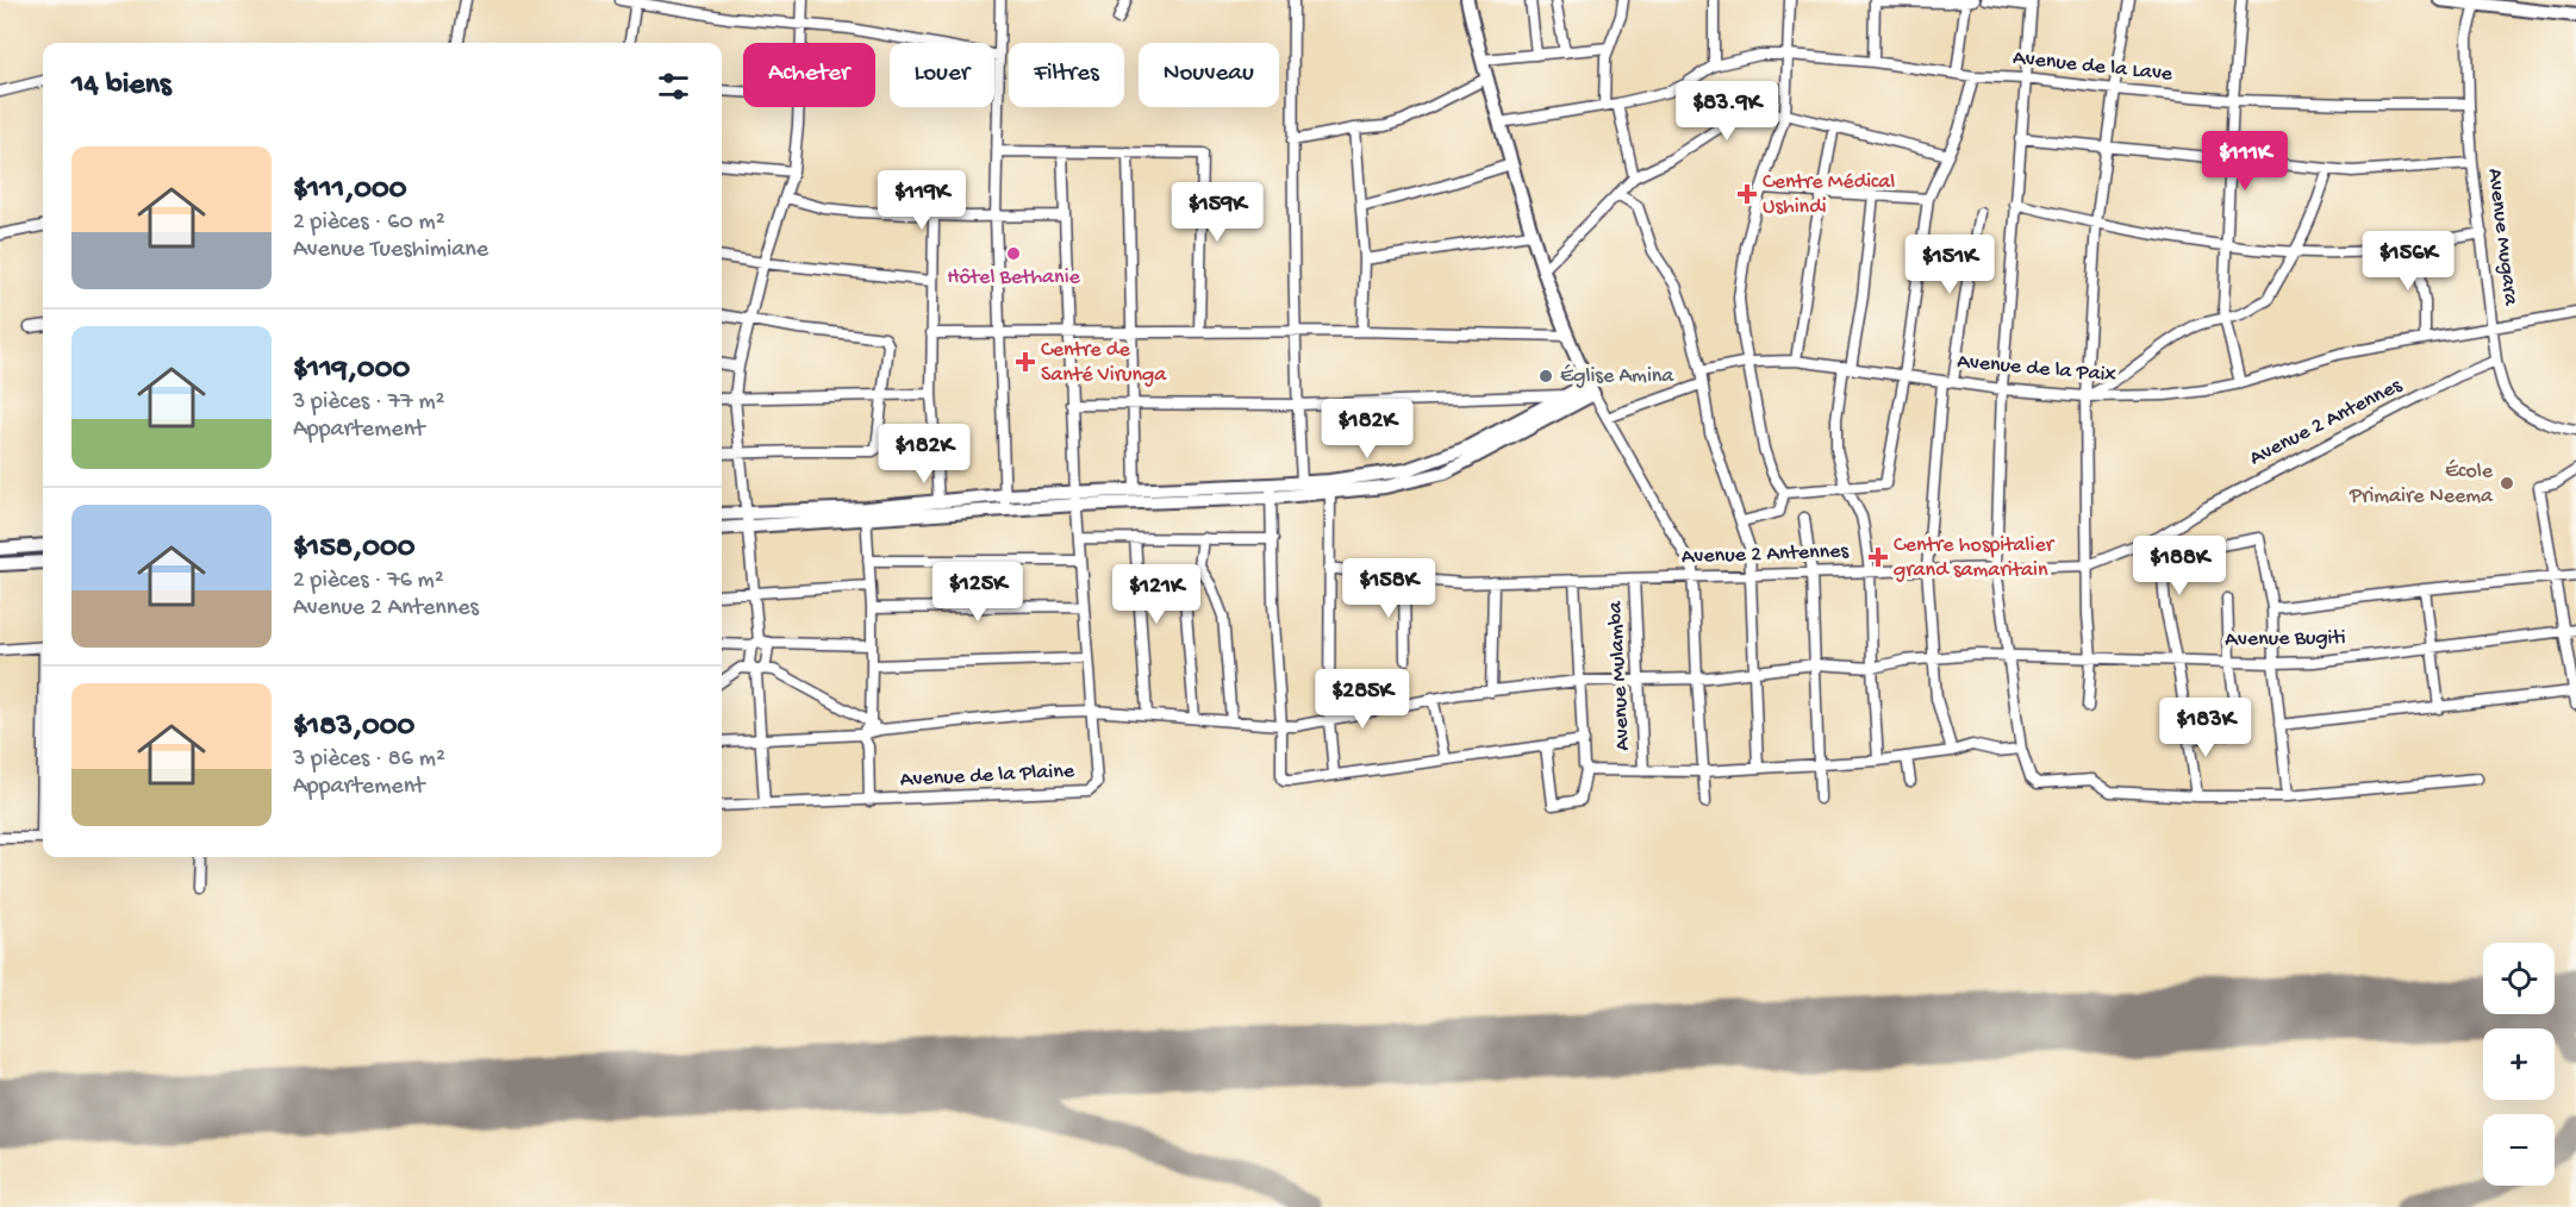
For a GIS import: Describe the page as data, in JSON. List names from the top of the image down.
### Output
{
  "streets": {
    "street": [
      "Avenue de la Lave",
      "Avenue Mugara",
      "Avenue de la Paix",
      "Avenue 2 Antennes",
      "Avenue Bugiti",
      "Avenue Mulamba",
      "Avenue de la Plaine"
    ]
  },
  "crossings": [
    ["Avenue de la Lave", "Avenue Mugara"],
    ["Avenue Mugara", "Avenue de la Paix"],
    ["Avenue Mugara", "Avenue 2 Antennes"],
    ["Avenue 2 Antennes", "Avenue Mulamba"],
    ["Avenue Bugiti", "Avenue Mulamba"],
    ["Avenue Bugiti", "Avenue de la Plaine"]
  ],
  "places": {
    "health": ["Centre Médical Ushindi", "Centre de Santé Virunga", "Centre hospitalier grand samaritain"],
    "other": ["Hôtel Bethanie", "Église Amina", "École Primaire Neema"]
  },
  "page": {
    "chip": [
      "Acheter",
      "Louer",
      "Filtres",
      "Nouveau"
    ],
    "heading": "14 biens",
    "price": [
      "$83.9K",
      "$111K",
      "$119K",
      "$159K",
      "$156K",
      "$151K",
      "$182K",
      "$182K",
      "$188K",
      "$158K",
      "$125K",
      "$121K",
      "$285K",
      "$183K"
    ],
    "list": [
      {
        "name": "$111,000",
        "note": "2 pièces · 60 m² · Avenue Tueshimiane"
      },
      {
        "name": "$119,000",
        "note": "3 pièces · 77 m² · Appartement"
      },
      {
        "name": "$158,000",
        "note": "2 pièces · 76 m² · Avenue 2 Antennes"
      },
      {
        "name": "$183,000",
        "note": "3 pièces · 86 m² · Appartement"
      }
    ],
    "map_buttons": ["+", "−"]
  }
}
